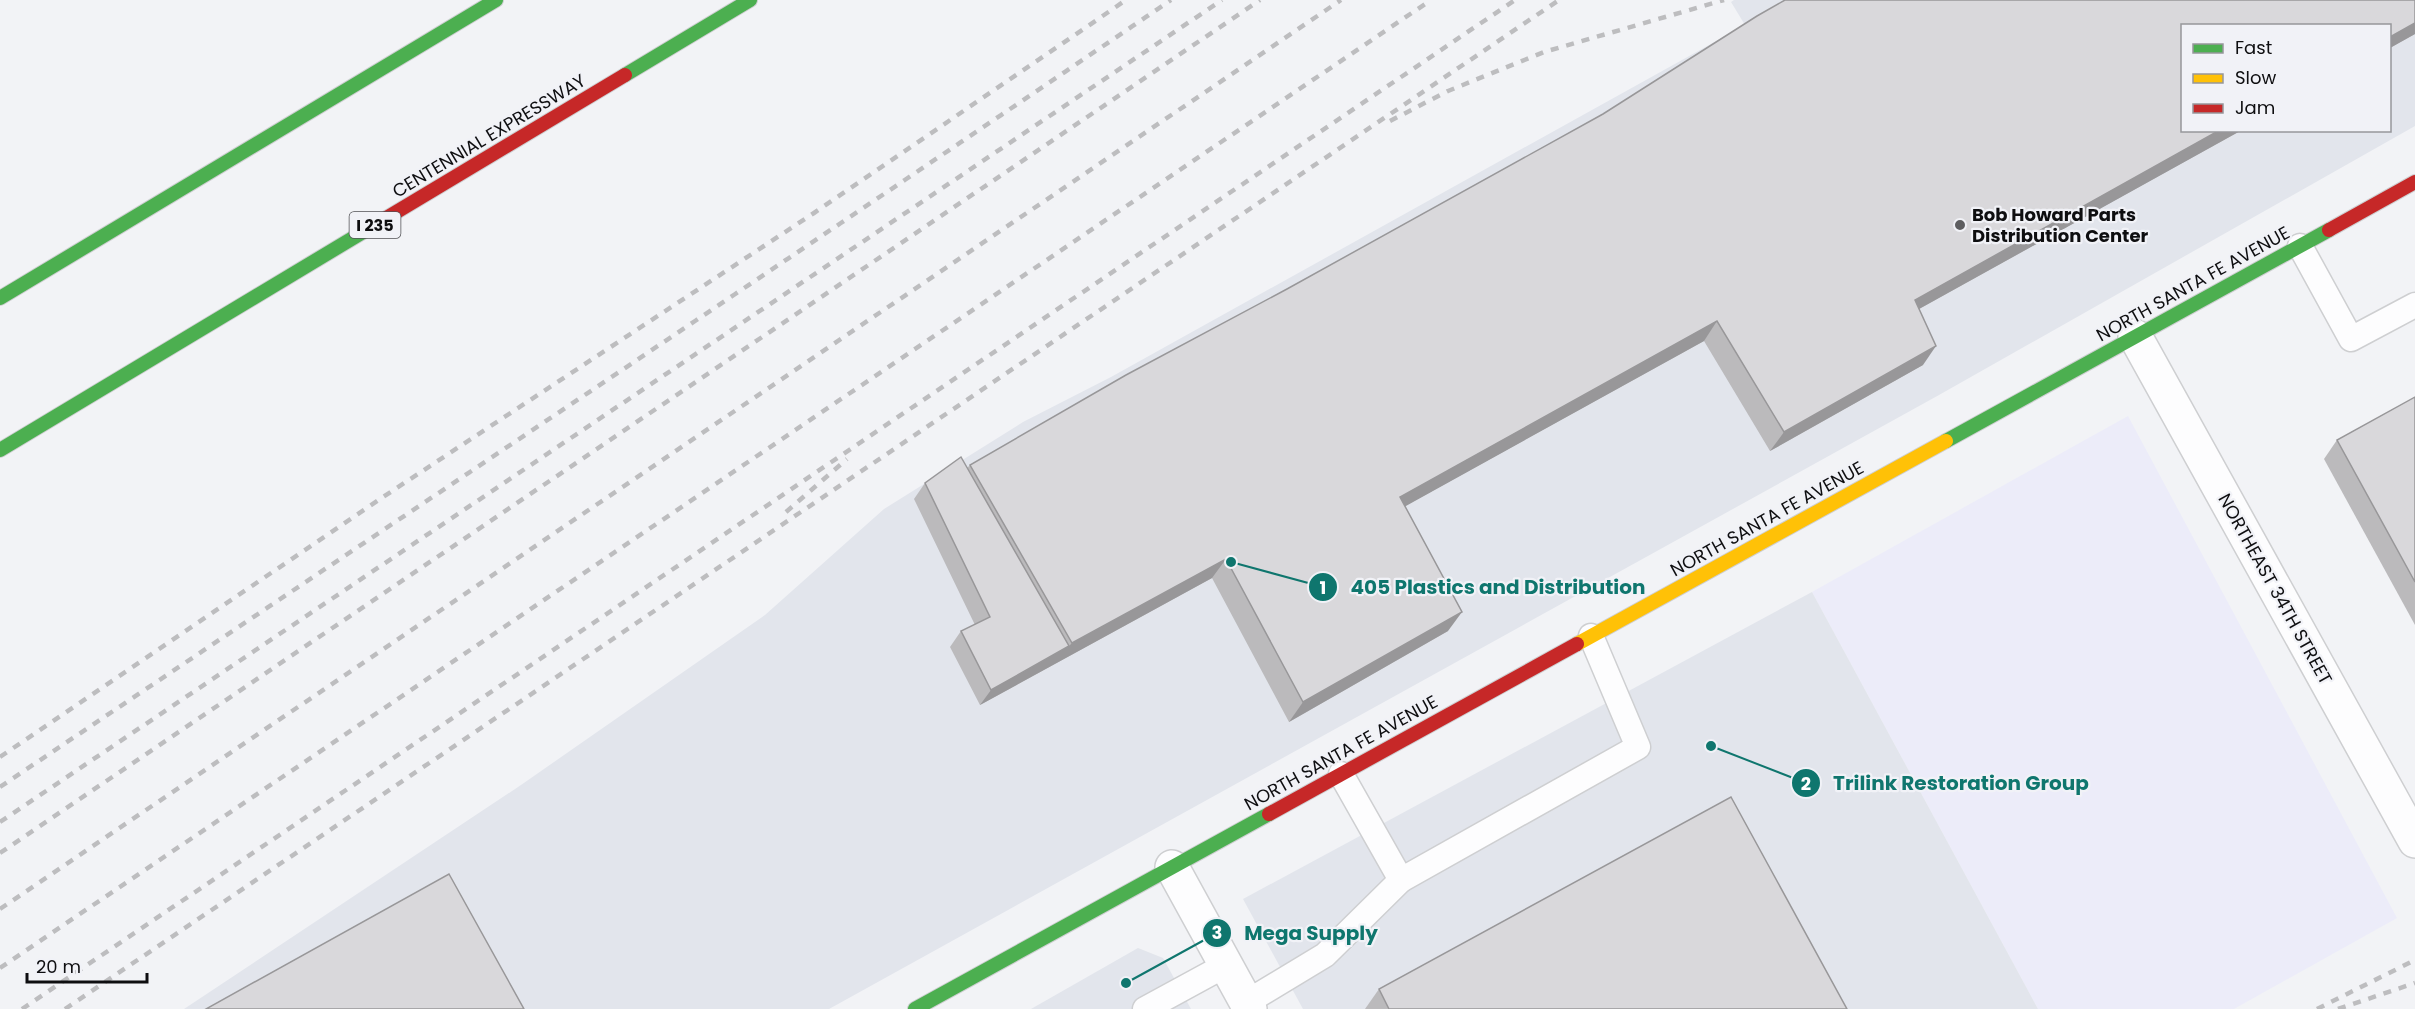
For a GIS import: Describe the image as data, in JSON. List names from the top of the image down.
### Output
{
  "streets": {
    "main road": ["CENTENNIAL EXPRESSWAY", "I 235", "NORTH SANTA FE AVENUE"],
    "street": ["NORTHEAST 34TH STREET"]
  },
  "crossings": [
    ["NORTH SANTA FE AVENUE", "NORTHEAST 34TH STREET"]
  ],
  "places": [
    "Bob Howard Parts Distribution Center",
    "405 Plastics and Distribution",
    "Trilink Restoration Group",
    "Mega Supply"
  ],
  "legend": ["Fast", "Slow", "Jam"],
  "scale_bar": "20 m"
}
